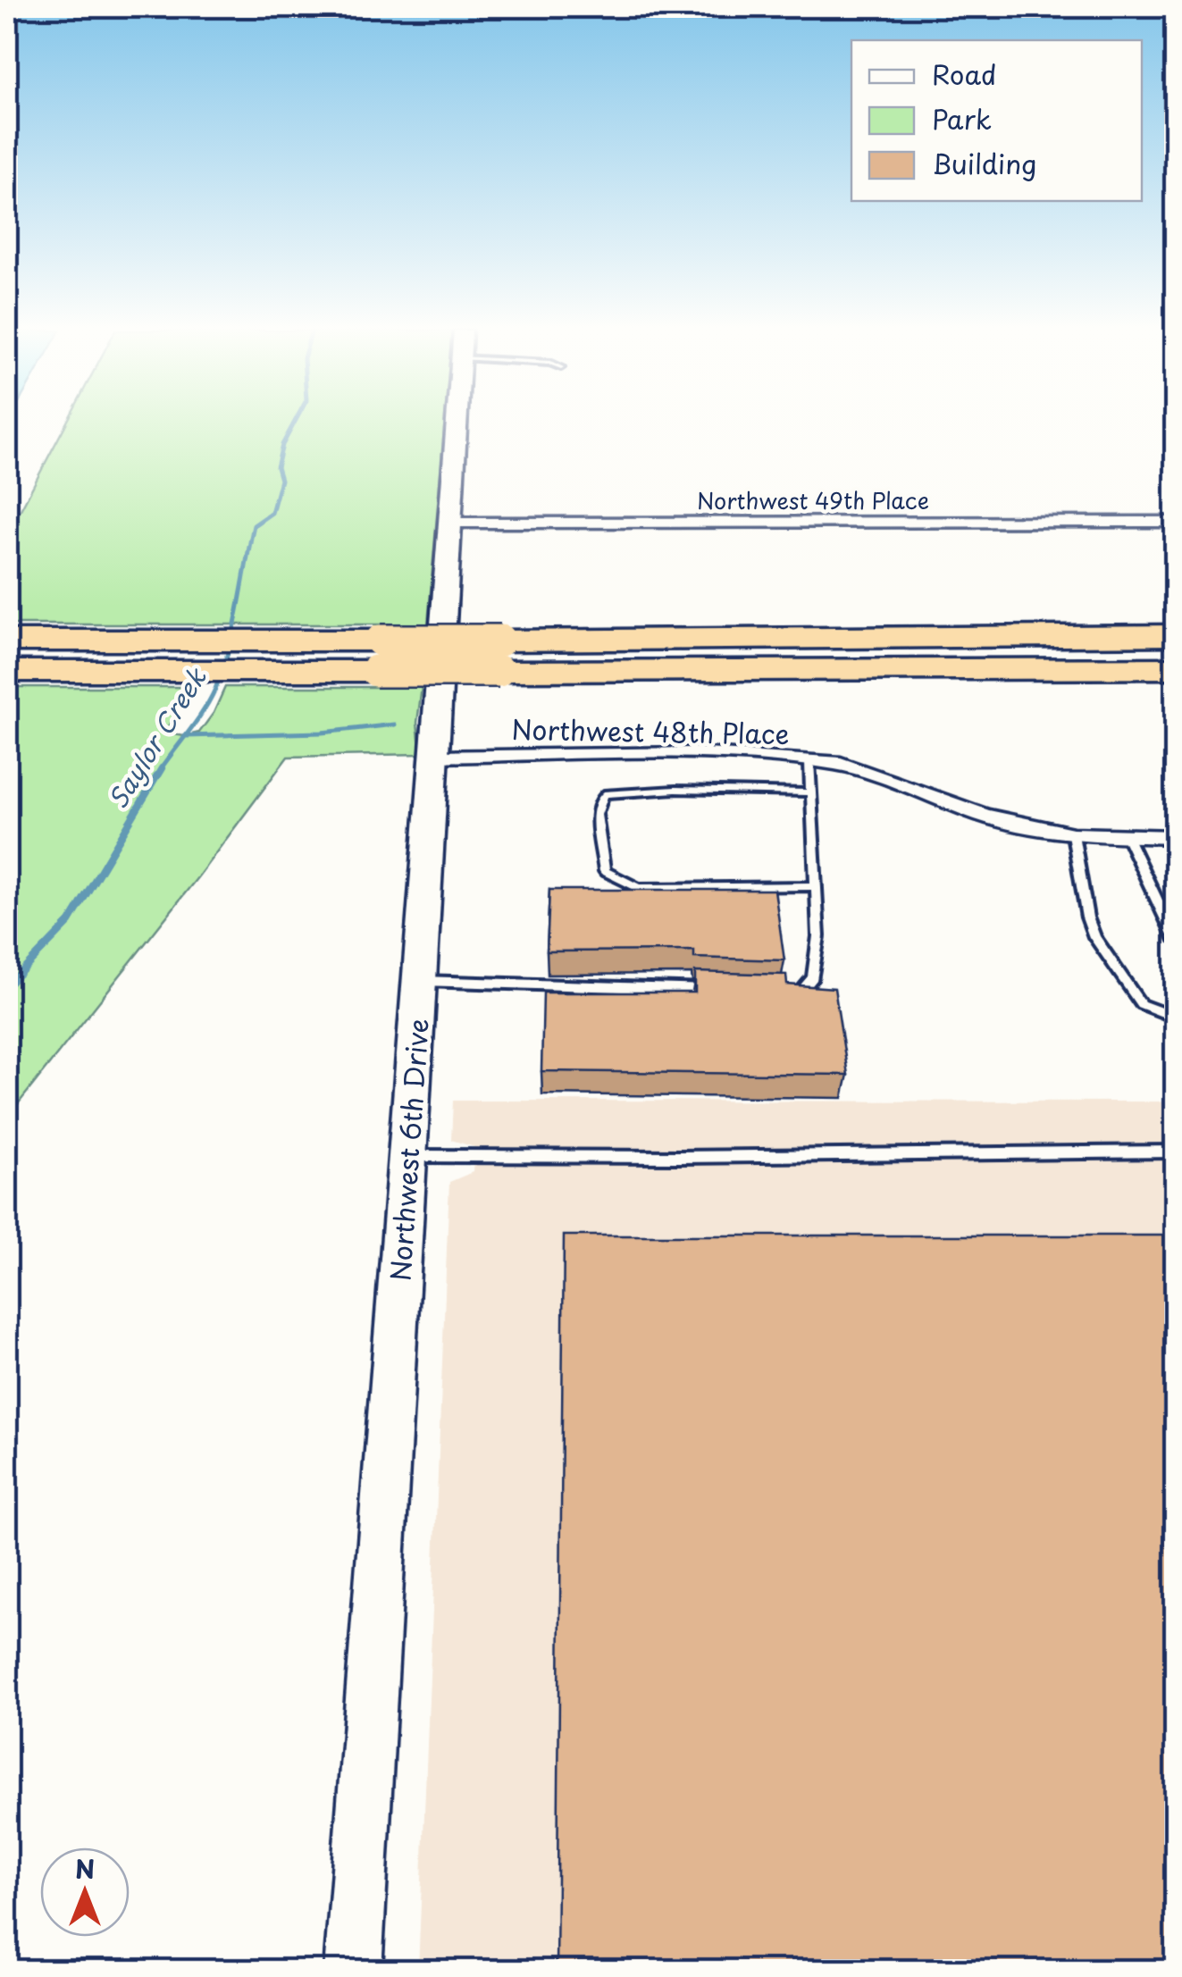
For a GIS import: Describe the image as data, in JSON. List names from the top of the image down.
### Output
{
  "streets": {
    "main road": ["Northwest 6th Drive"],
    "street": ["Northwest 49th Place", "Northwest 48th Place"]
  },
  "crossings": [
    ["Northwest 49th Place", "Northwest 6th Drive"],
    ["Northwest 48th Place", "Northwest 6th Drive"]
  ],
  "water": ["Saylor Creek"],
  "legend": ["Road", "Park", "Building"],
  "north": "top"
}
